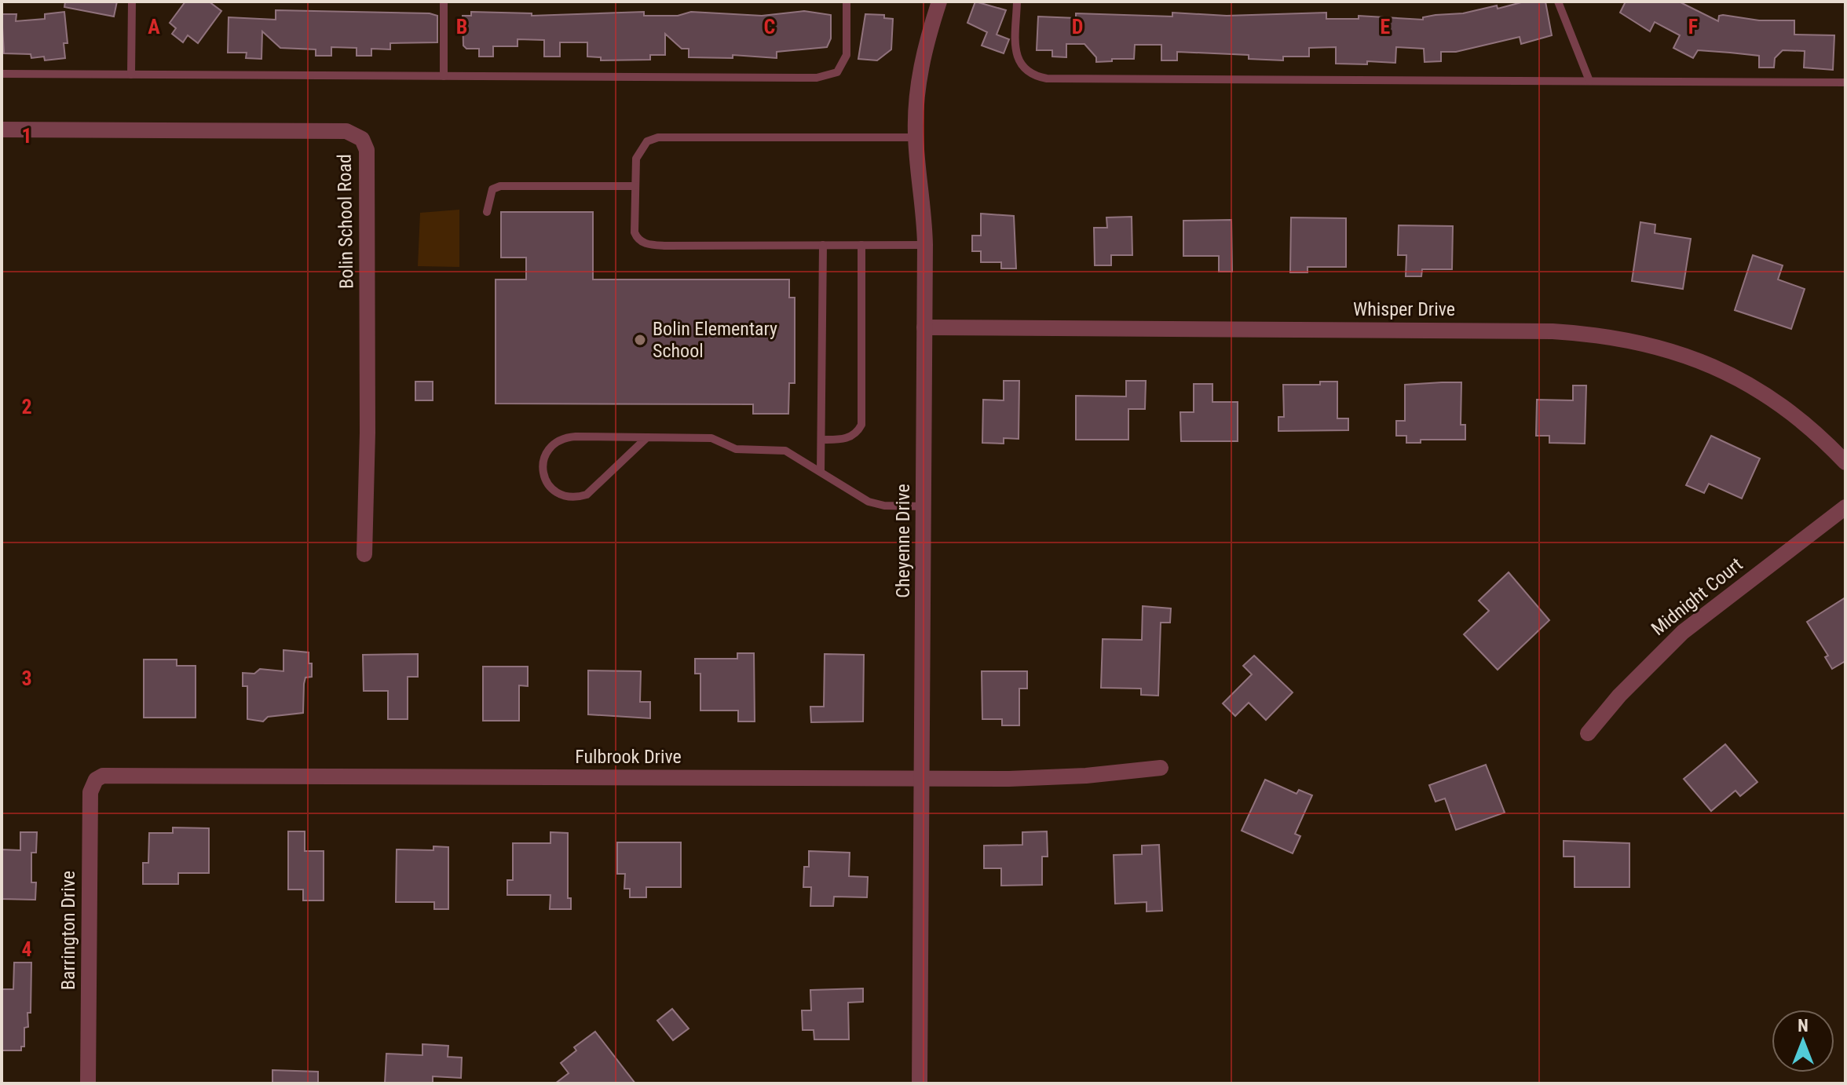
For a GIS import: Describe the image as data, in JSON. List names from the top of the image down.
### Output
{
  "streets": {
    "street": [
      "Bolin School Road",
      "Whisper Drive",
      "Cheyenne Drive",
      "Midnight Court",
      "Fulbrook Drive",
      "Barrington Drive"
    ]
  },
  "crossings": [
    ["Whisper Drive", "Cheyenne Drive"],
    ["Cheyenne Drive", "Fulbrook Drive"],
    ["Fulbrook Drive", "Barrington Drive"]
  ],
  "places": ["Bolin Elementary School"],
  "north": "top",
  "grid": {
    "columns": [
      "A",
      "B",
      "C",
      "D",
      "E",
      "F"
    ],
    "rows": [
      "1",
      "2",
      "3",
      "4"
    ]
  }
}
